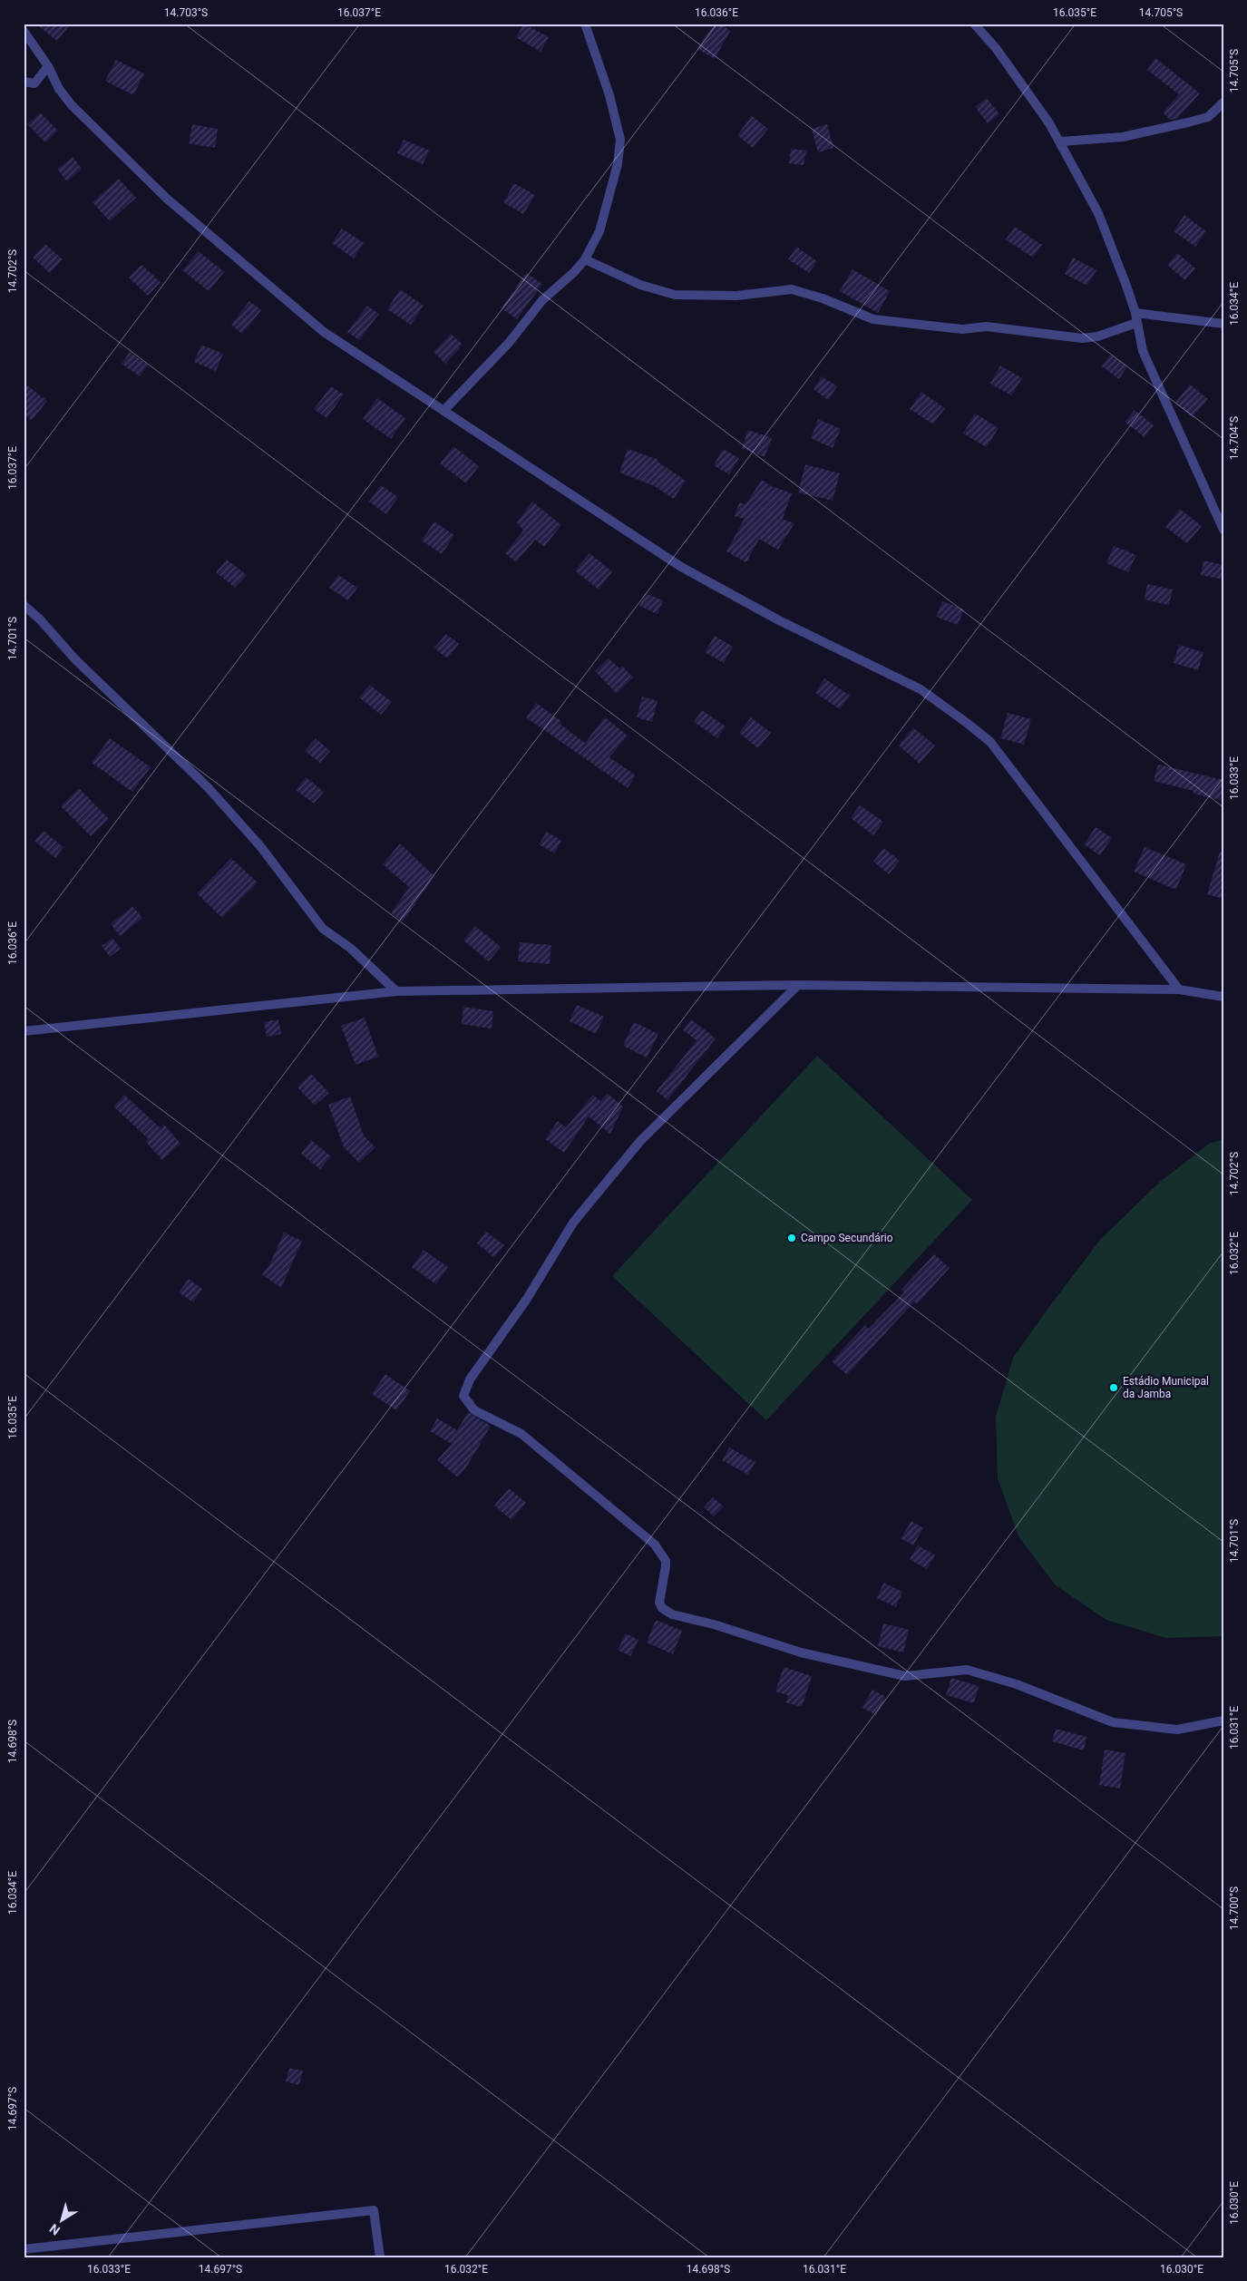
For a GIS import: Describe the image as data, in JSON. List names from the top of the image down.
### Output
{
  "places": ["Campo Secundário", "Estádio Municipal da Jamba"],
  "north": "bottom left",
  "coordinates": [
    "14.703°S",
    "16.037°E",
    "16.036°E",
    "16.035°E",
    "14.705°S",
    "14.702°S",
    "16.034°E",
    "14.704°S",
    "14.701°S",
    "16.033°E",
    "16.032°E",
    "16.031°E",
    "14.698°S",
    "14.700°S",
    "14.697°S",
    "16.030°E"
  ]
}
